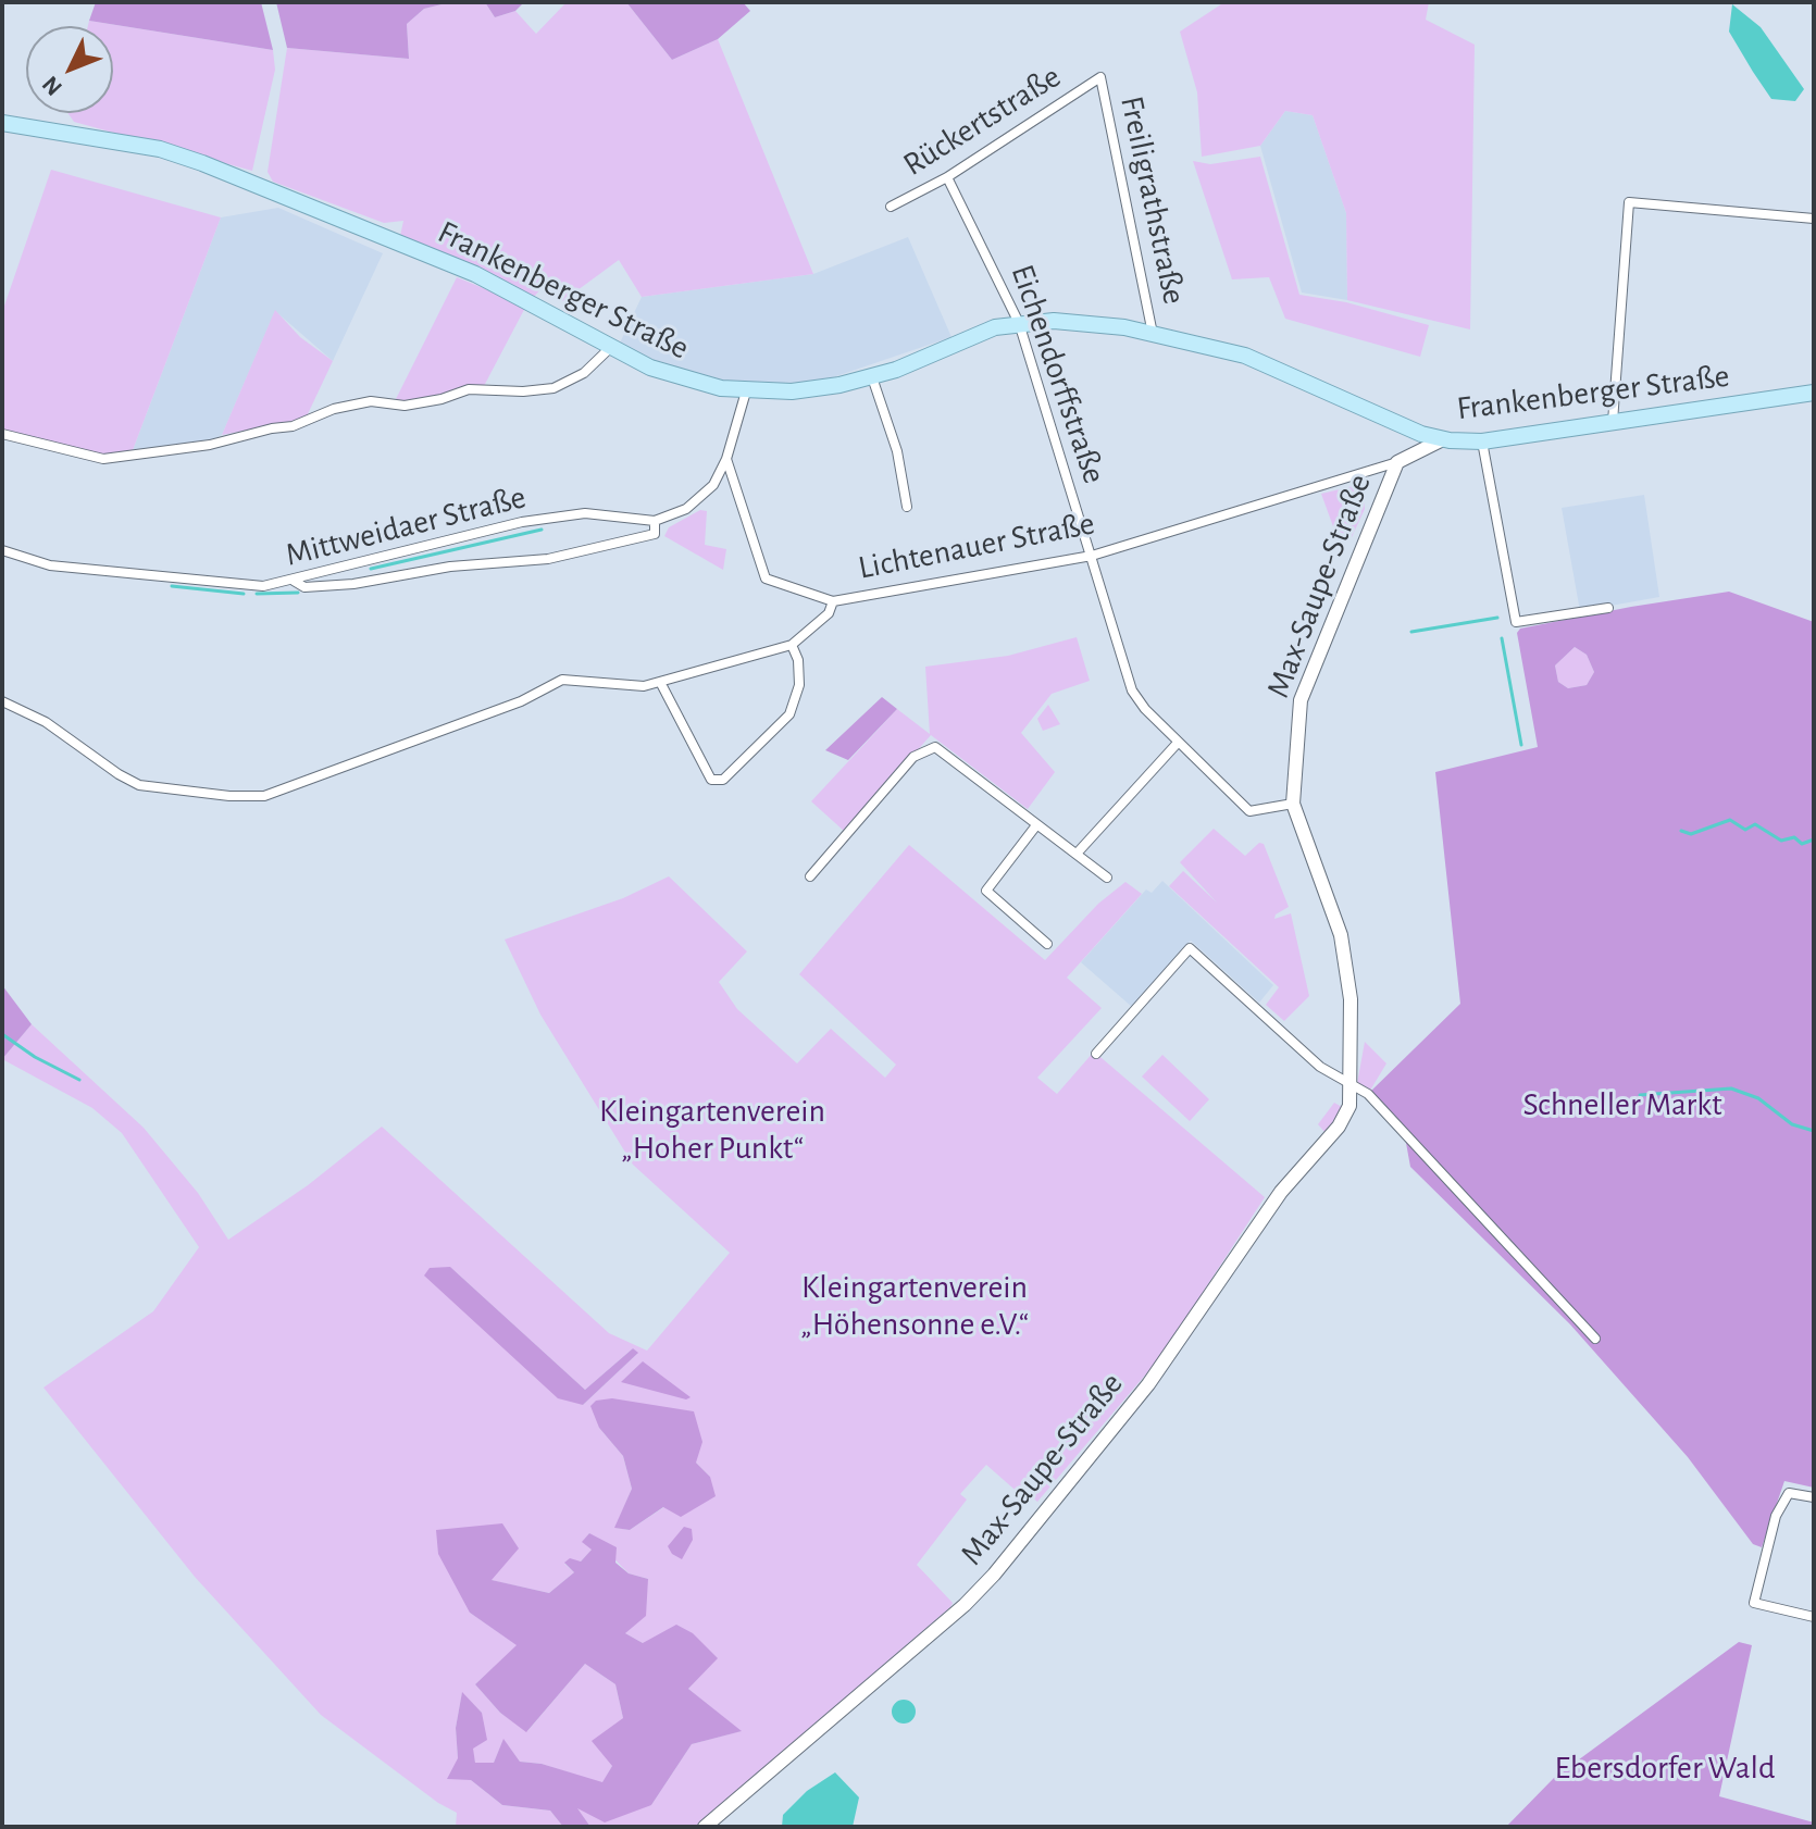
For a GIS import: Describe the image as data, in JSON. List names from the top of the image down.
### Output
{
  "streets": {
    "main road": ["Frankenberger Straße"],
    "street": [
      "Rückertstraße",
      "Freiligrathstraße",
      "Eichendorffstraße",
      "Mittweidaer Straße",
      "Lichtenauer Straße",
      "Max-Saupe-Straße"
    ]
  },
  "crossings": [
    ["Rückertstraße", "Freiligrathstraße"],
    ["Rückertstraße", "Eichendorffstraße"],
    ["Freiligrathstraße", "Frankenberger Straße"],
    ["Frankenberger Straße", "Eichendorffstraße"],
    ["Frankenberger Straße", "Lichtenauer Straße"],
    ["Eichendorffstraße", "Lichtenauer Straße"],
    ["Eichendorffstraße", "Max-Saupe-Straße"],
    ["Lichtenauer Straße", "Max-Saupe-Straße"]
  ],
  "parks": [
    "Schneller Markt",
    "Kleingartenverein „Hoher Punkt“",
    "Kleingartenverein „Höhensonne e.V.“",
    "Ebersdorfer Wald"
  ],
  "north": "bottom left"
}
